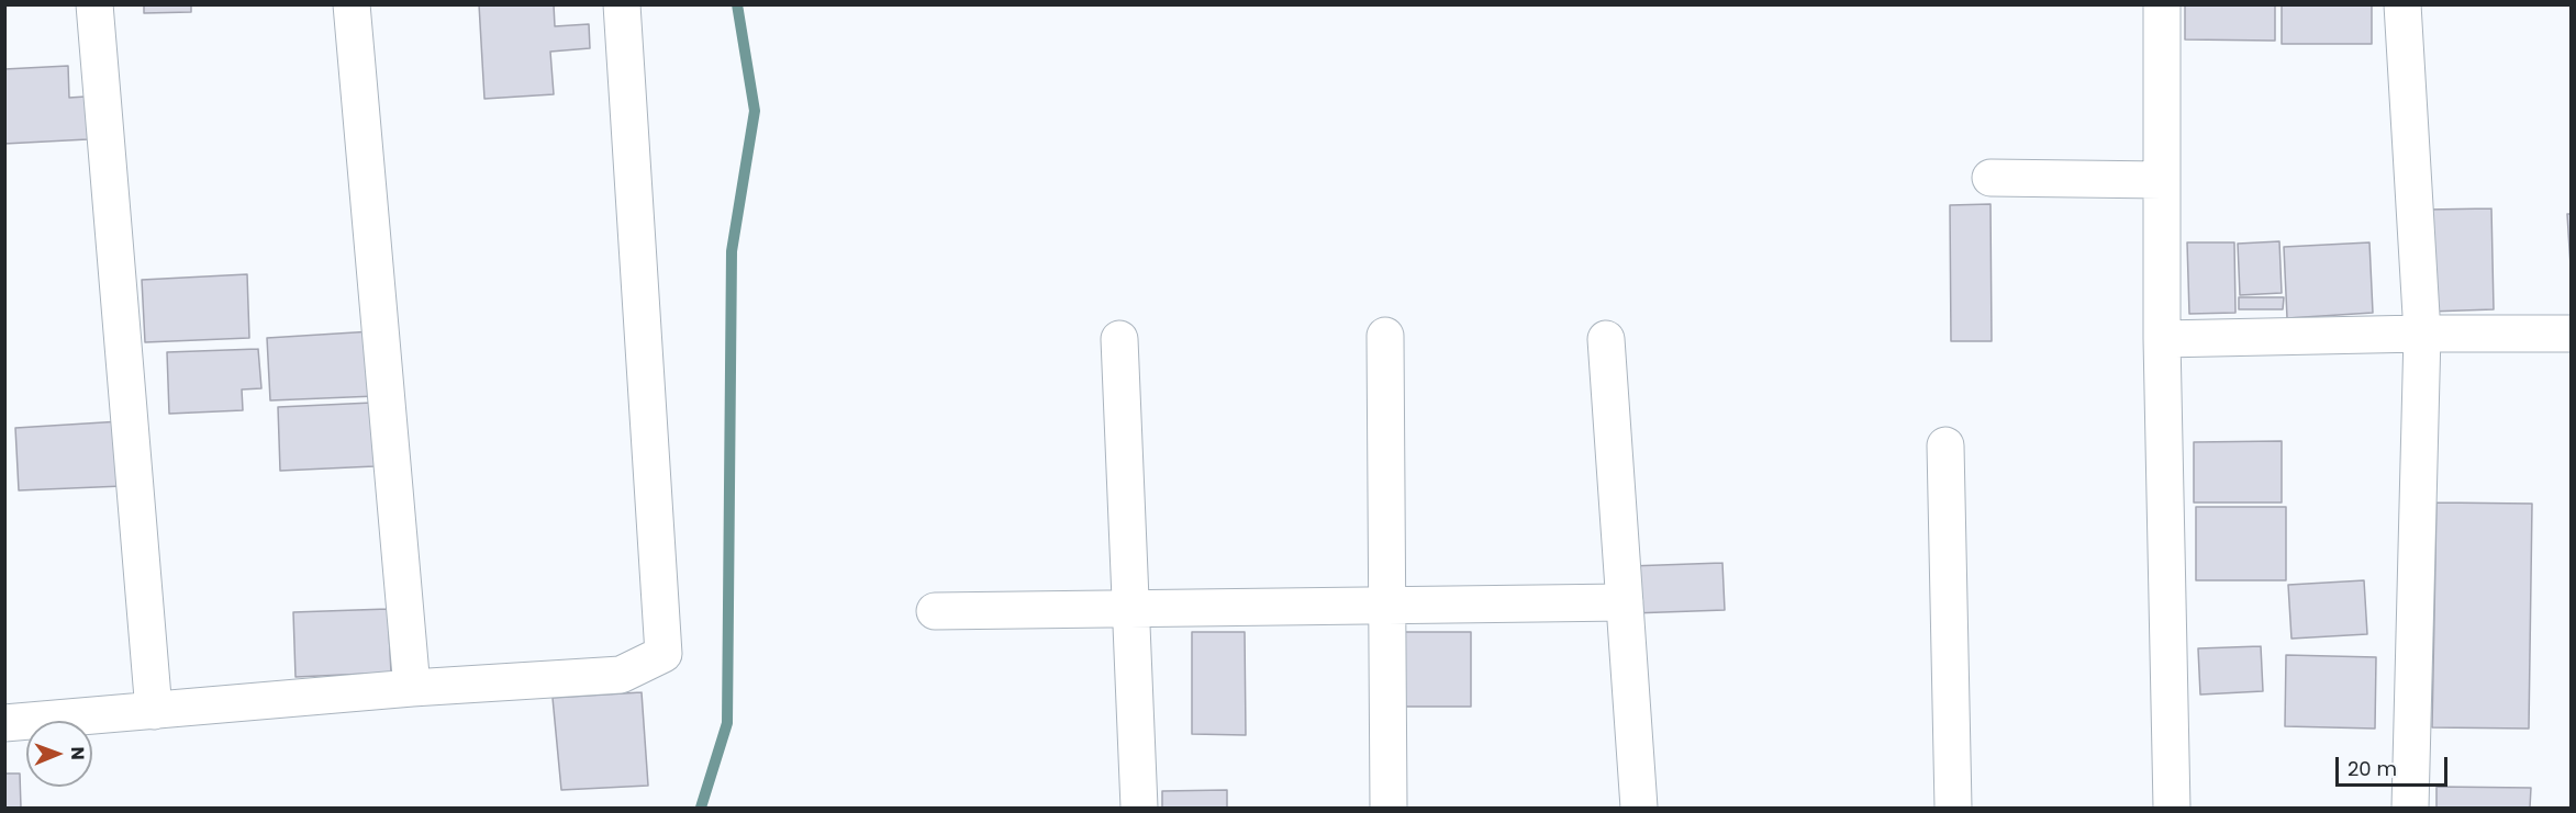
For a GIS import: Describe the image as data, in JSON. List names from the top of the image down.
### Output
{
  "scale_bar": "20 m",
  "north": "right"
}
